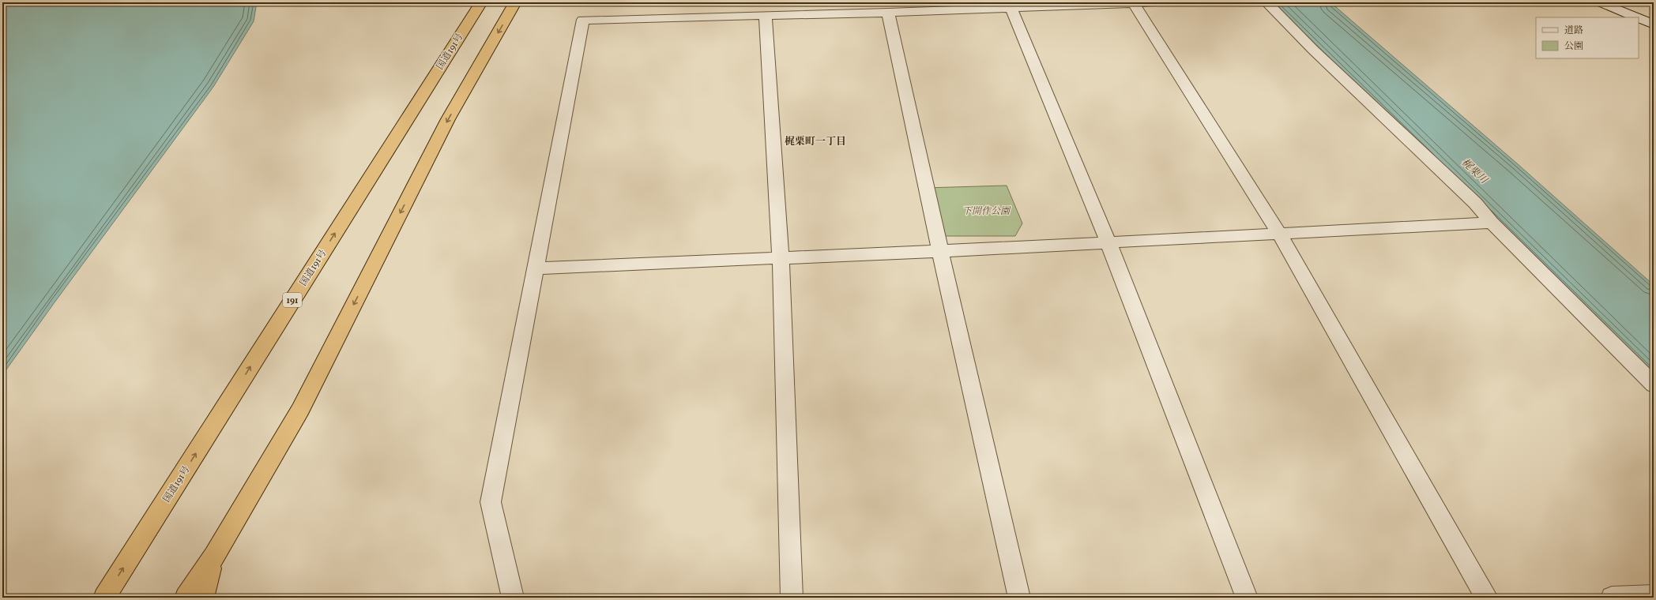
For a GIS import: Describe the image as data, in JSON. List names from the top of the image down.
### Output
{
  "streets": {
    "highway": ["国道191号", "191"]
  },
  "districts": ["梶栗町一丁目"],
  "water": ["梶栗川"],
  "parks": ["下開作公園"],
  "legend": ["道路", "公園"]
}
